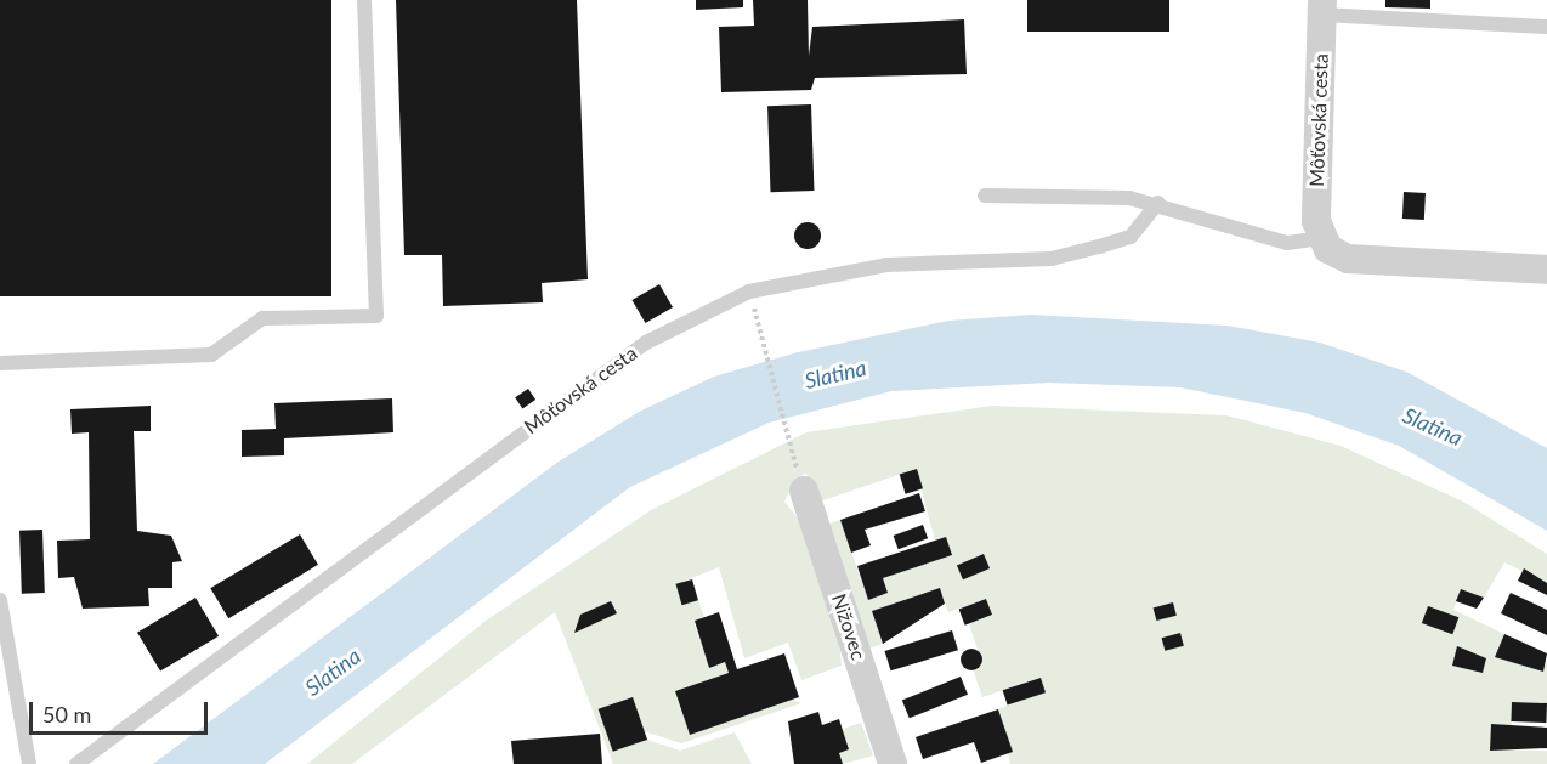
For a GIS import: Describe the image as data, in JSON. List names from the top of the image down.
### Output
{
  "streets": {
    "street": ["Môťovská cesta", "Nižovec"]
  },
  "water": ["Slatina"],
  "scale_bar": "50 m"
}
